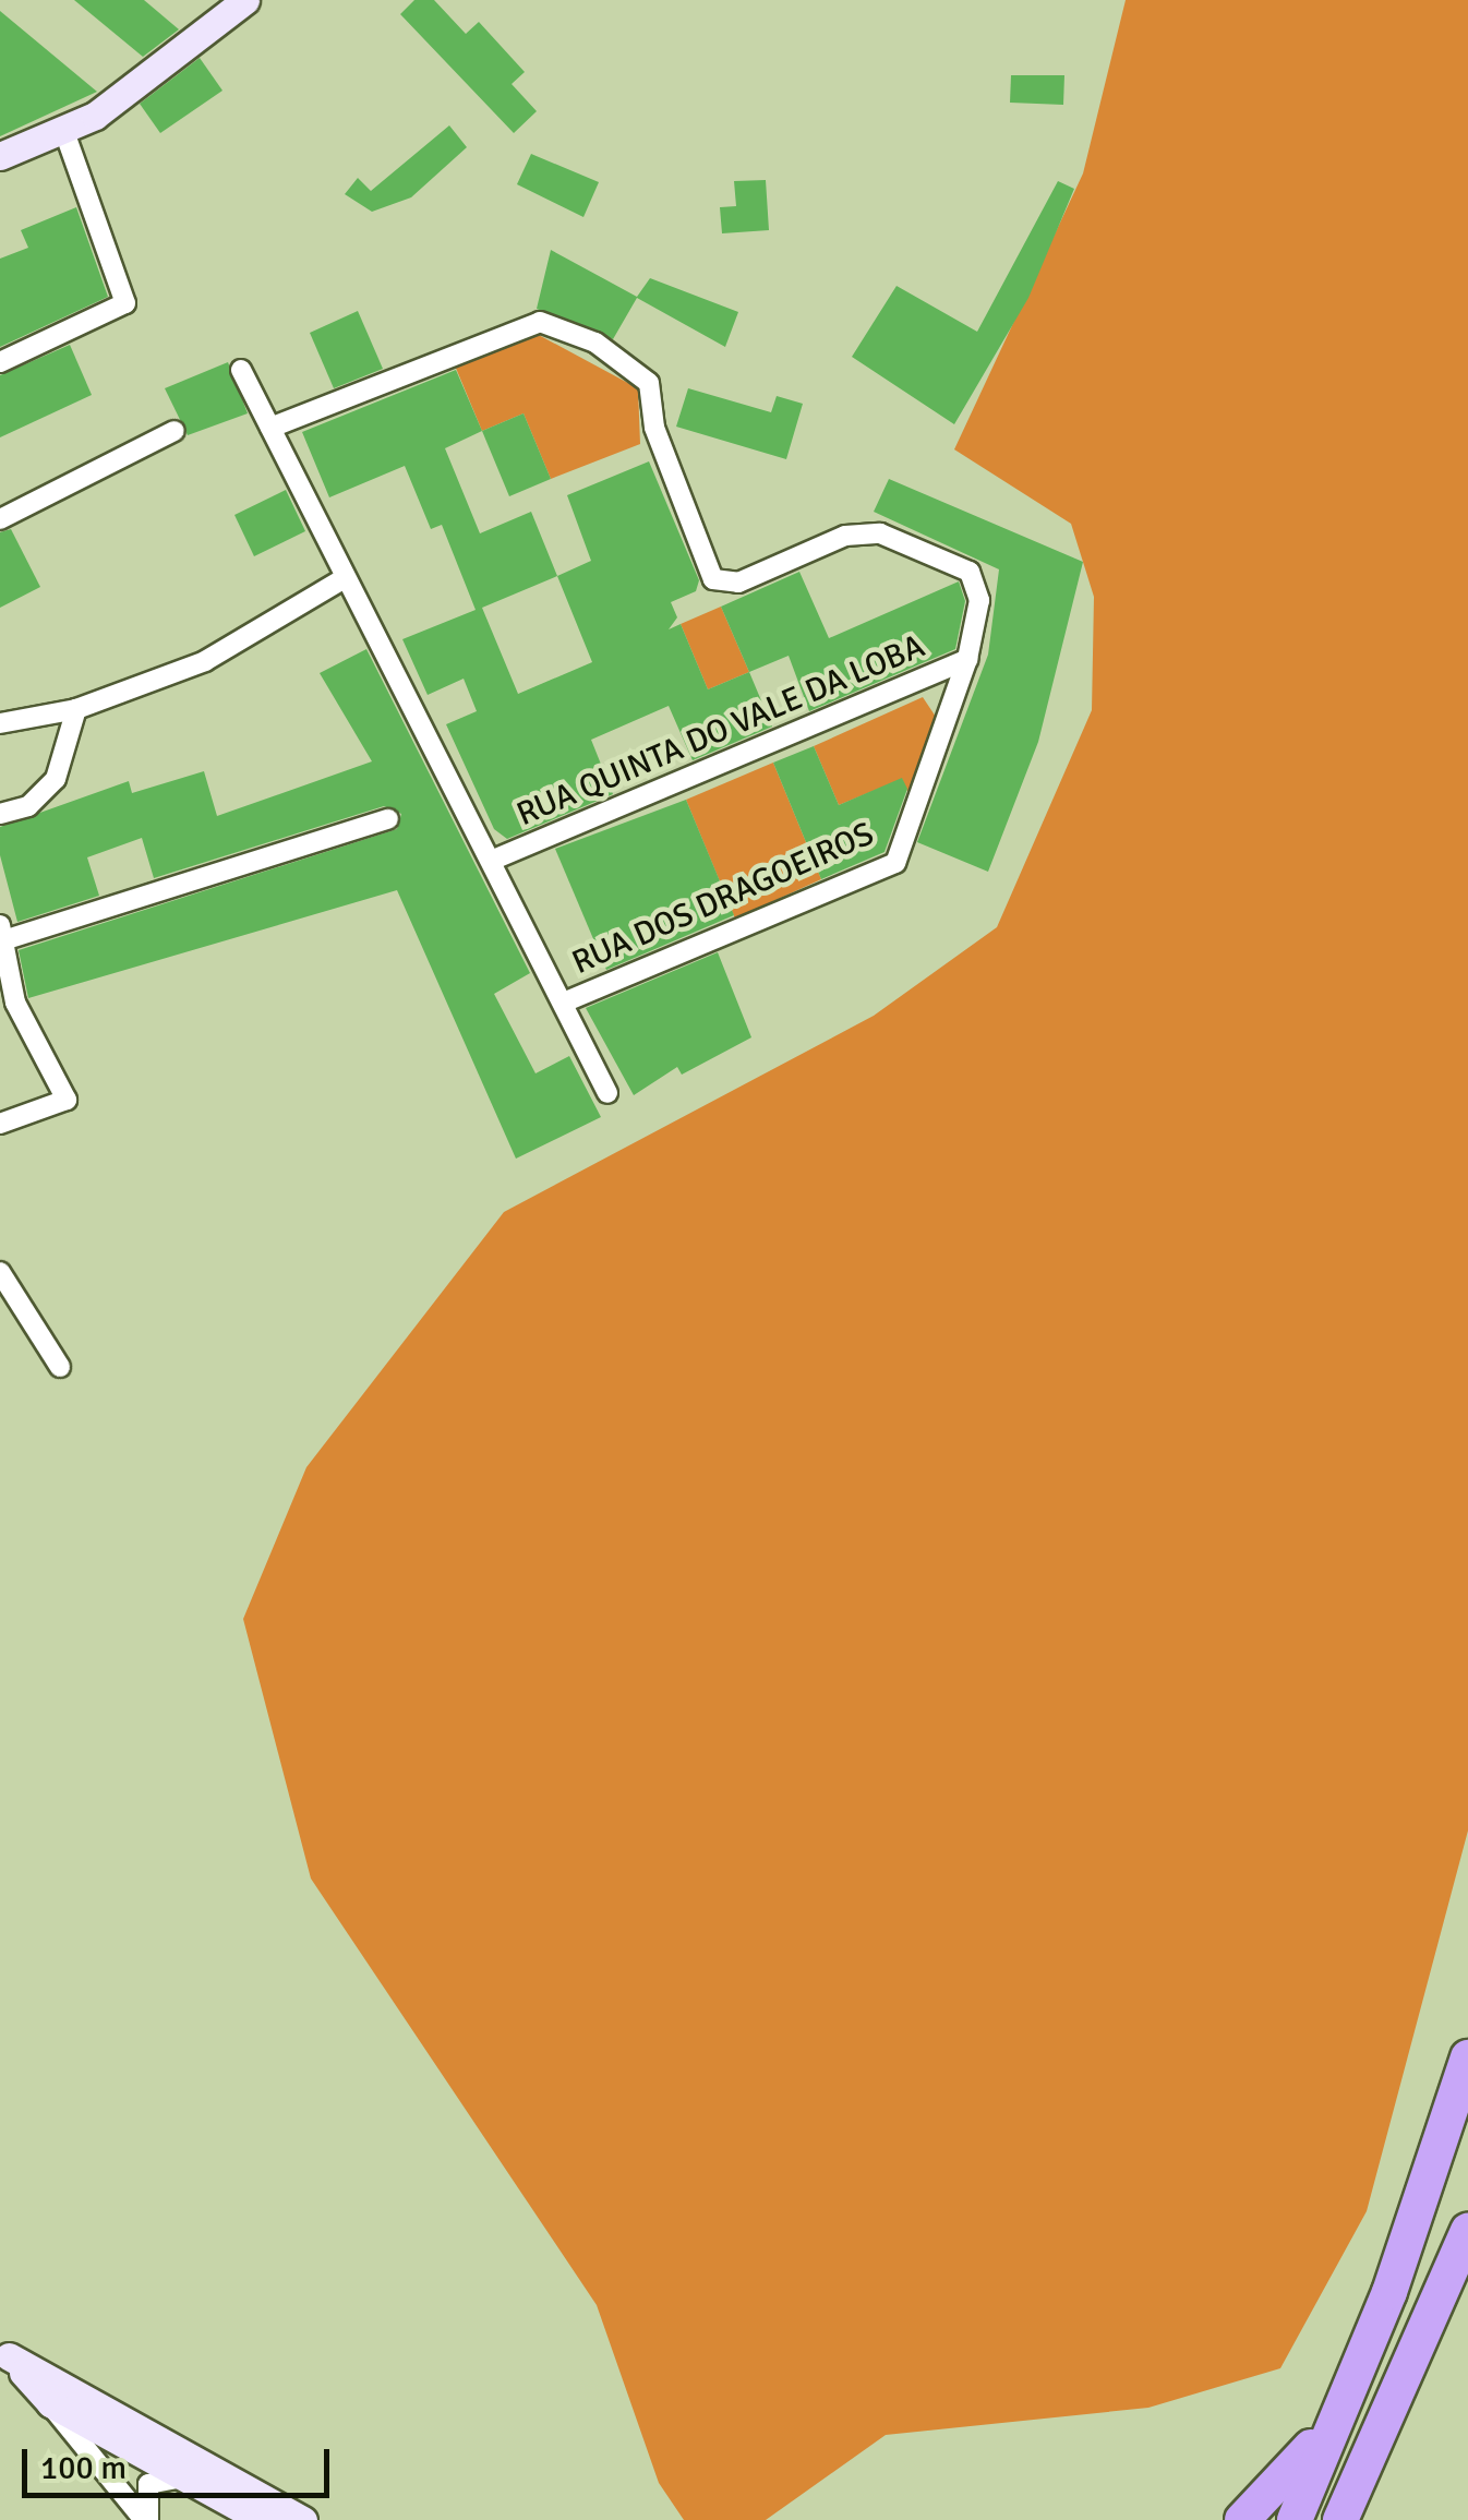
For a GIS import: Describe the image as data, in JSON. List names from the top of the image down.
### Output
{
  "streets": {
    "street": ["RUA QUINTA DO VALE DA LOBA", "RUA DOS DRAGOEIROS"]
  },
  "crossings": [
    ["RUA QUINTA DO VALE DA LOBA", "RUA DOS DRAGOEIROS"]
  ],
  "scale_bar": "100 m"
}
